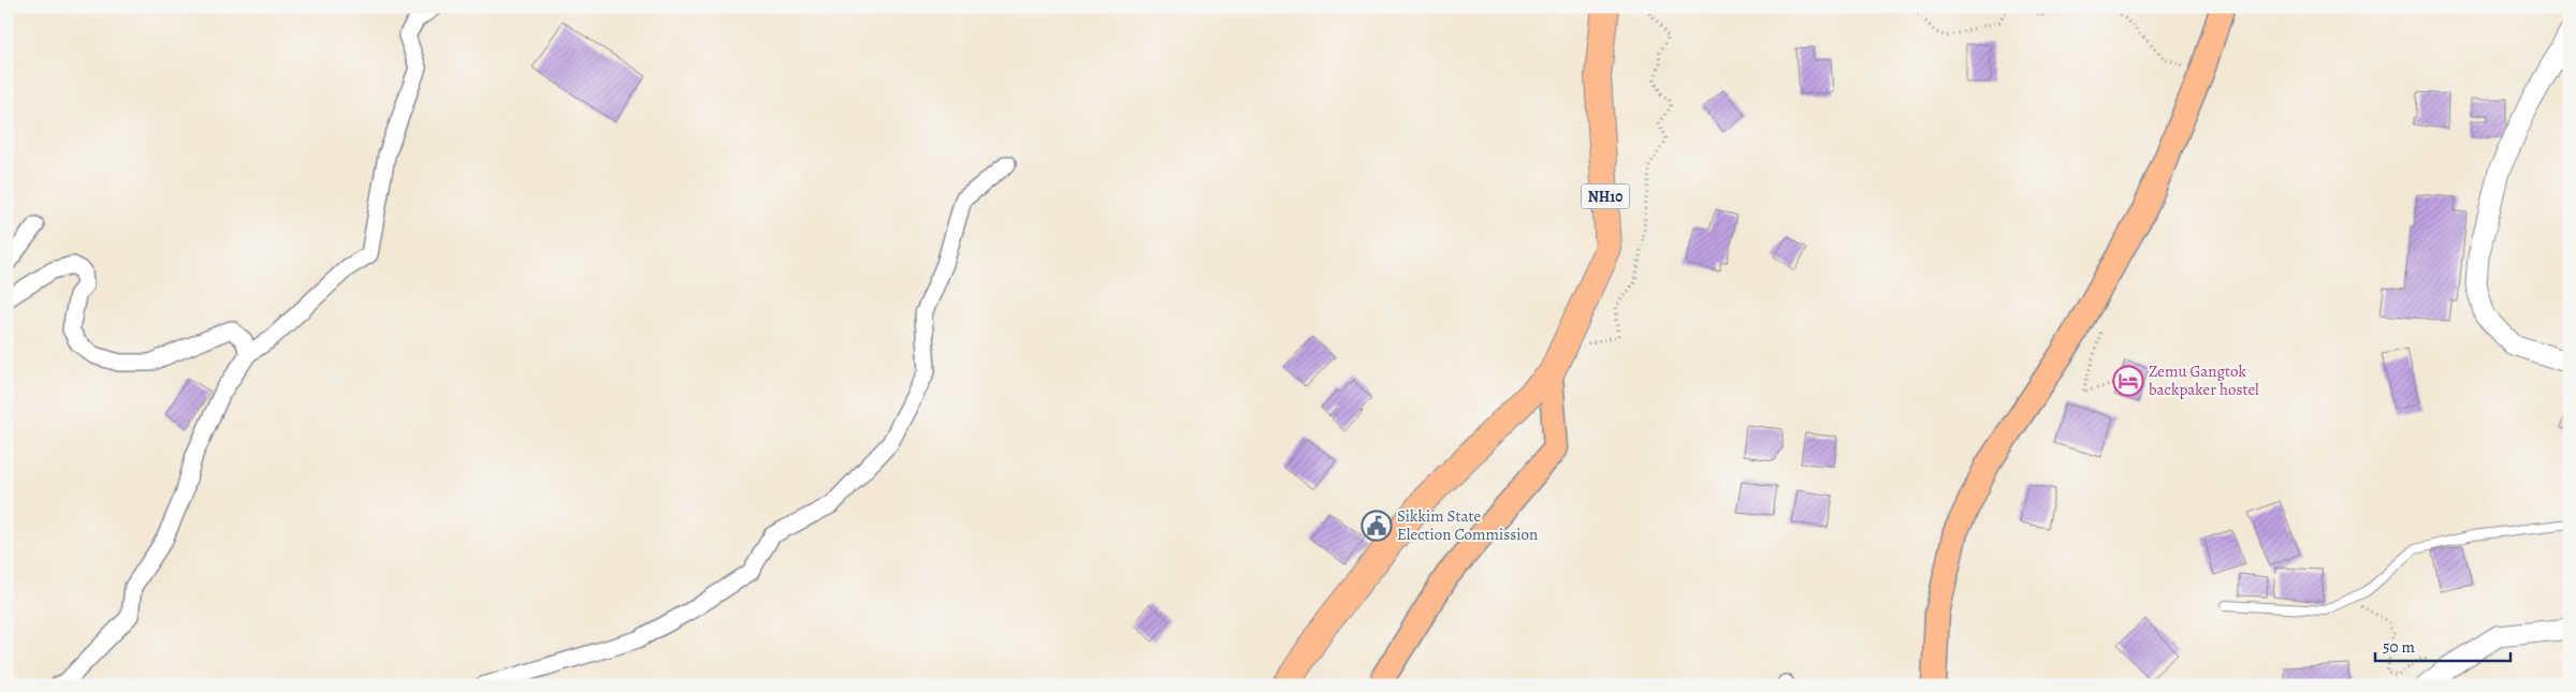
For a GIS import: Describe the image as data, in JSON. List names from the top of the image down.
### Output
{
  "streets": {
    "highway": ["NH10"]
  },
  "places": {
    "hotel": ["Zemu Gangtok backpaker hostel"],
    "public building": ["Sikkim State Election Commission"]
  },
  "scale_bar": "50 m"
}
